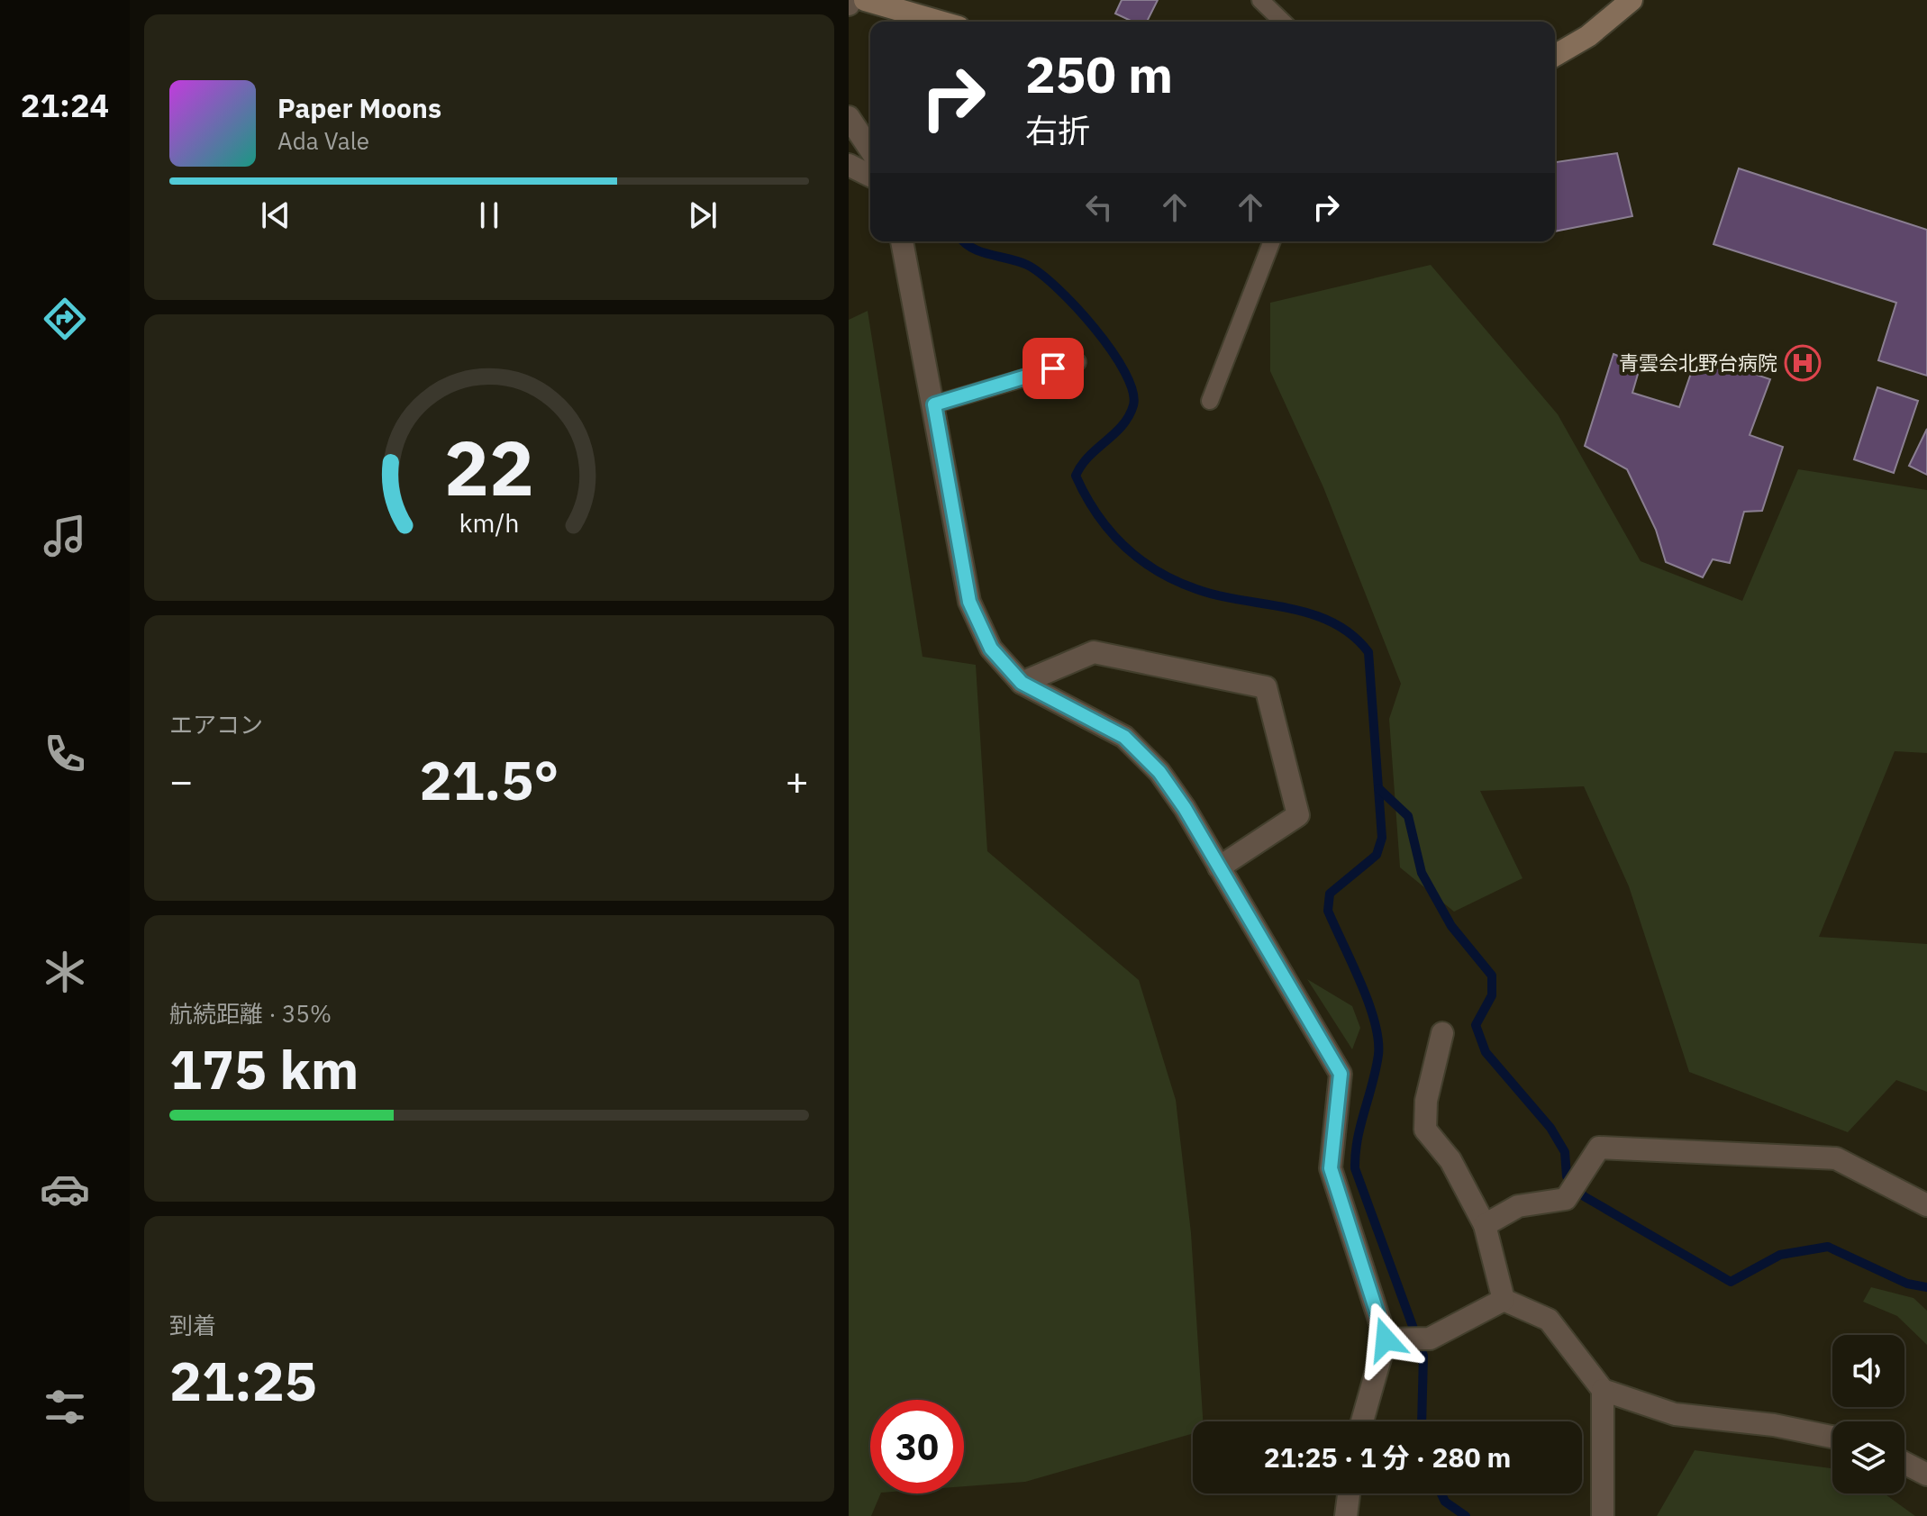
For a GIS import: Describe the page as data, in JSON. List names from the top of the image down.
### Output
{
  "places": {
    "hospital": ["青雲会北野台病院"]
  },
  "page": {
    "tabs": "21:24",
    "turn": ["250 m", "右折"],
    "song": ["Paper Moons", "Ada Vale"],
    "tile": [
      "エアコン",
      ["航続距離 · 35%", "175 km"],
      ["到着", "21:25"]
    ],
    "heat": ["−", "21.5°", "+"],
    "limit": "30",
    "trip": "21:25 · 1 分 · 280 m",
    "gauge": ["22", "km/h"]
  }
}
